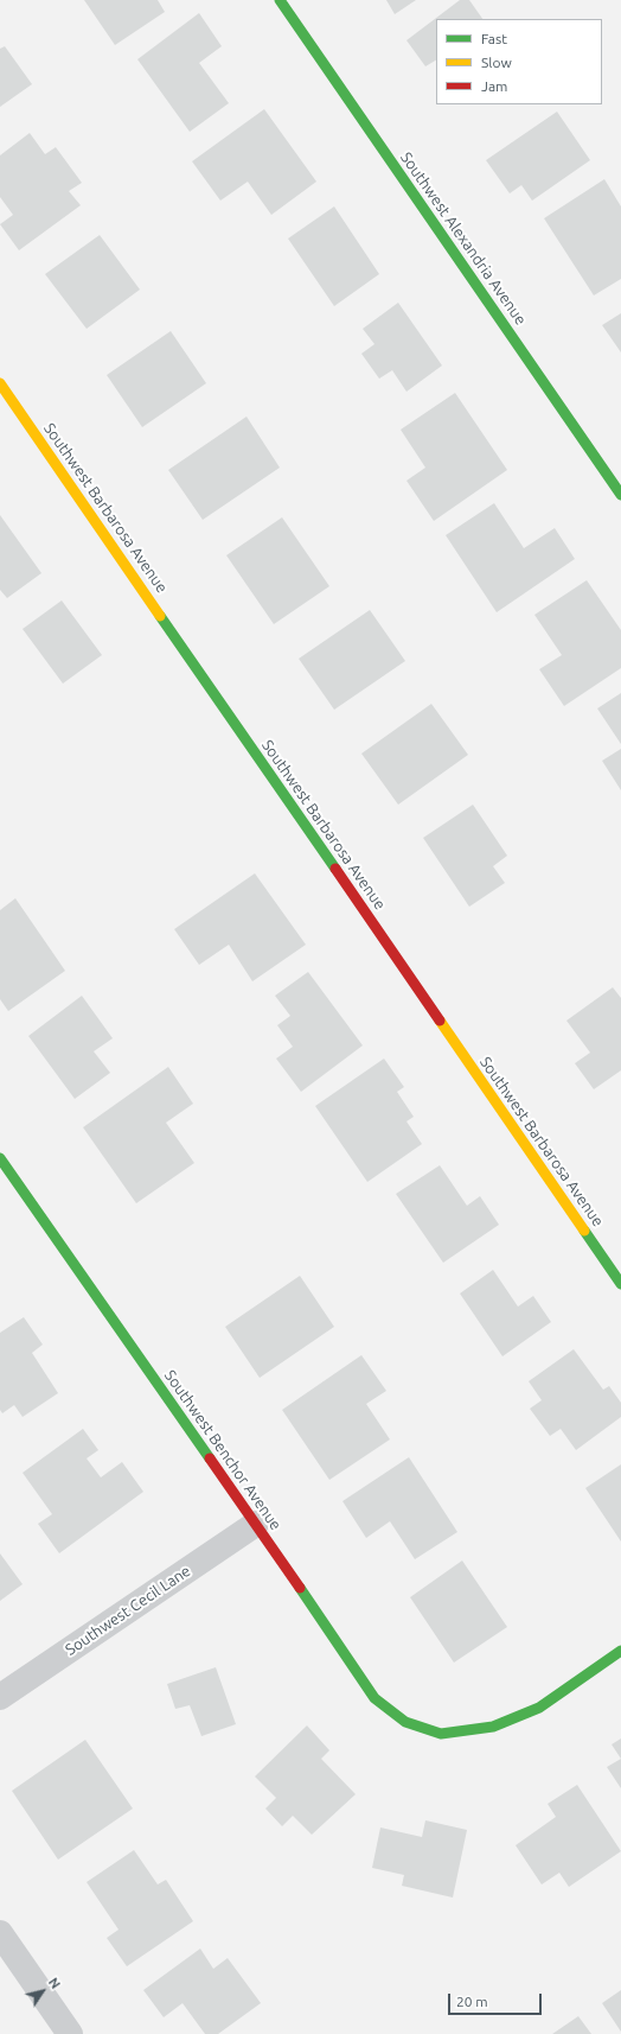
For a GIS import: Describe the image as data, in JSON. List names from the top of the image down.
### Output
{
  "streets": {
    "street": [
      "Southwest Alexandria Avenue",
      "Southwest Barbarosa Avenue",
      "Southwest Benchor Avenue",
      "Southwest Cecil Lane"
    ]
  },
  "crossings": [
    ["Southwest Benchor Avenue", "Southwest Cecil Lane"]
  ],
  "legend": ["Fast", "Slow", "Jam"],
  "scale_bar": "20 m",
  "north": "top right"
}
